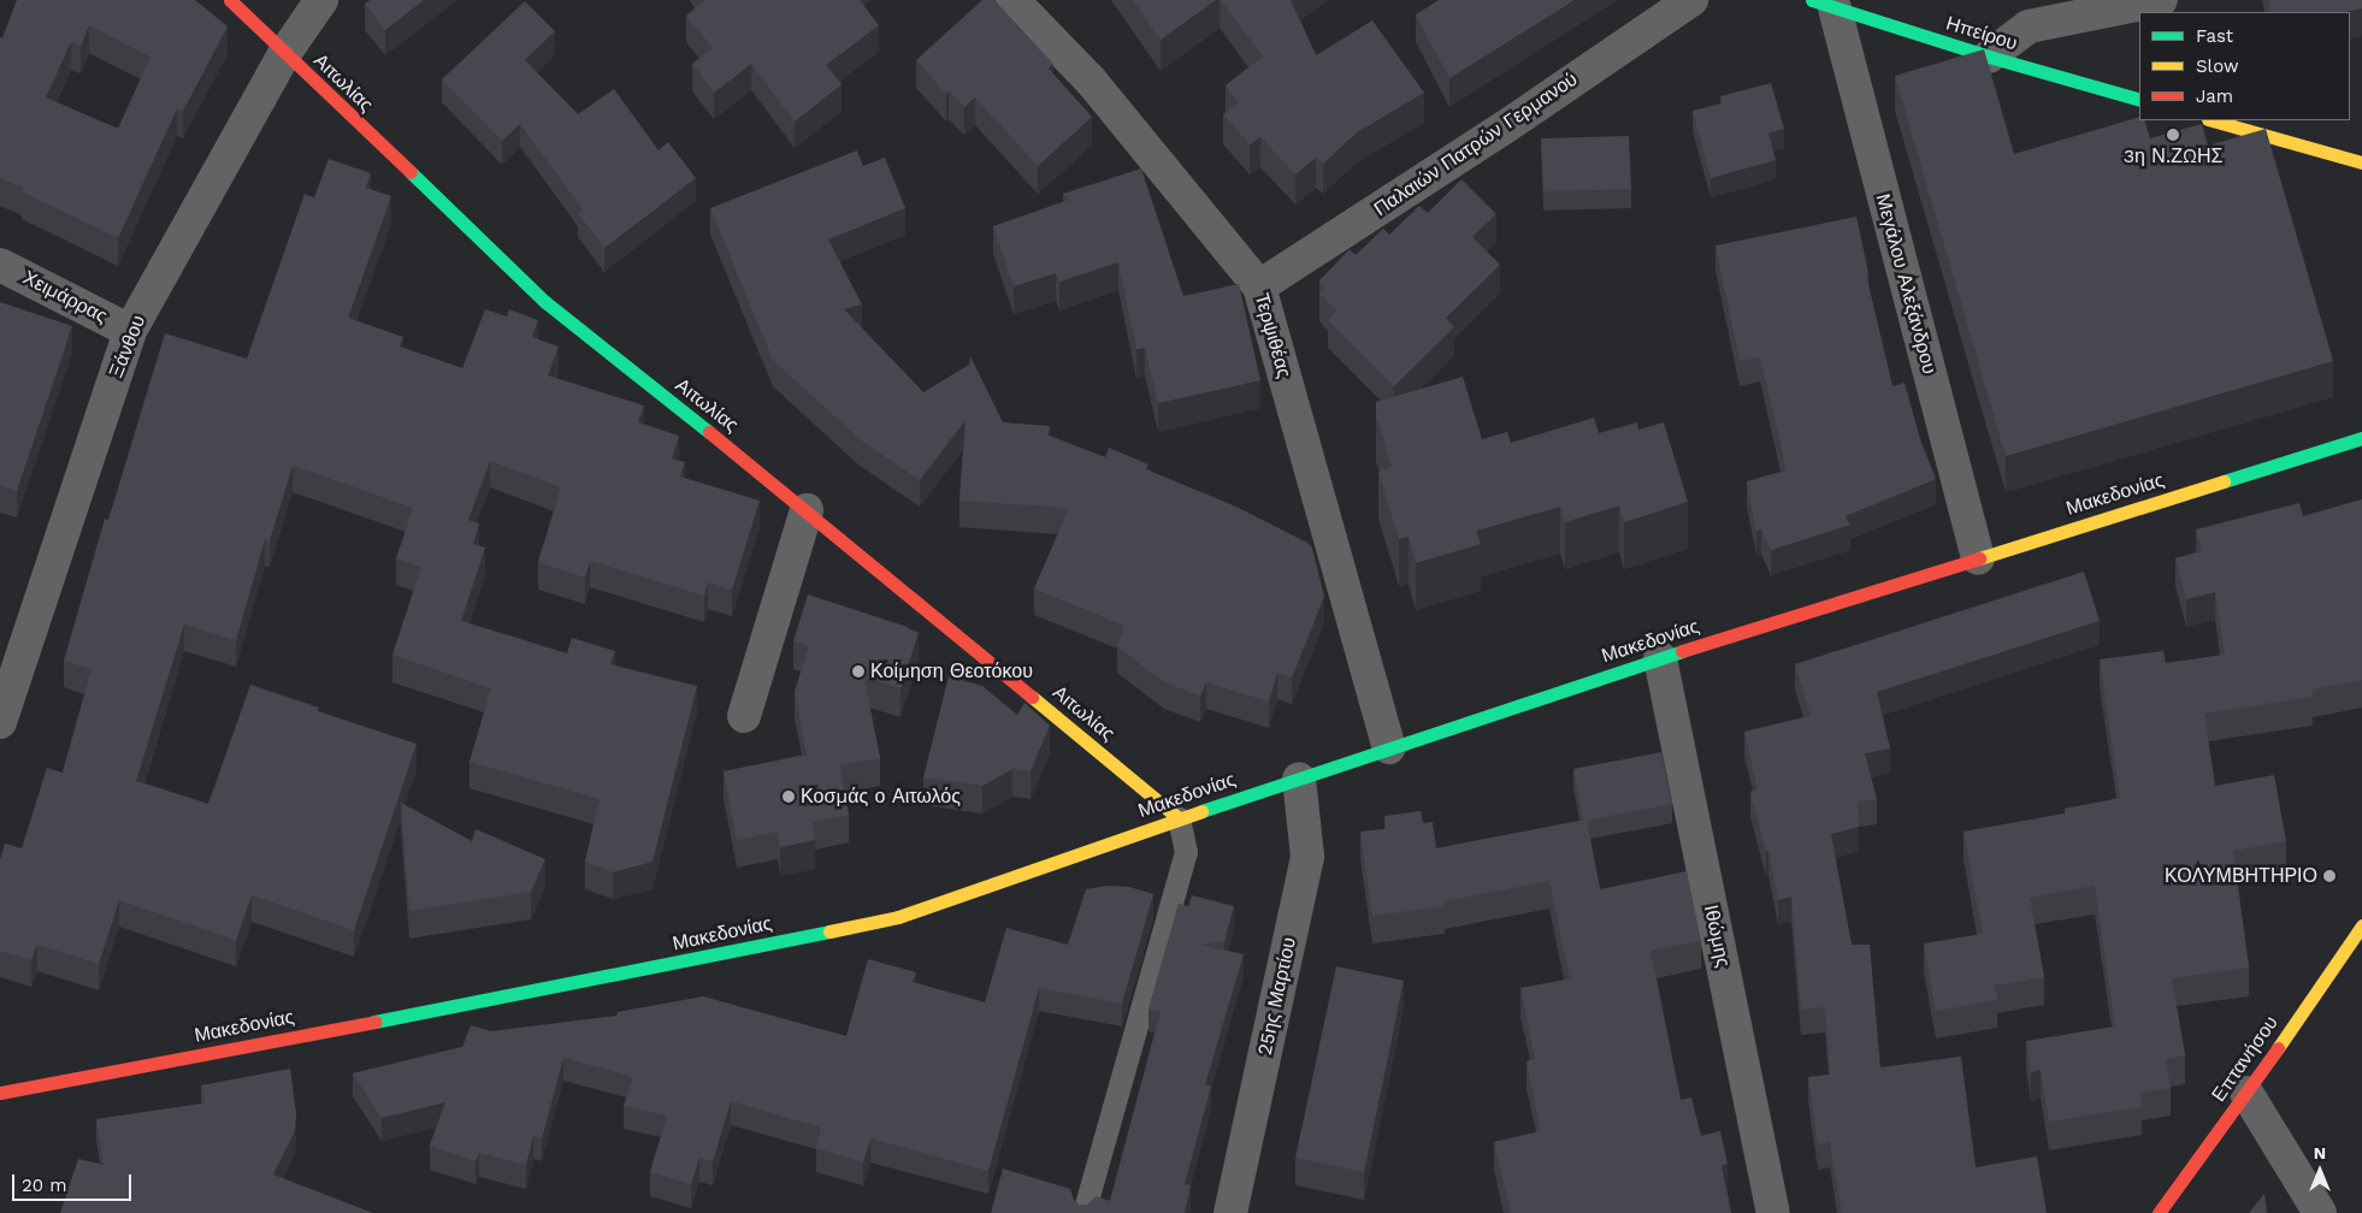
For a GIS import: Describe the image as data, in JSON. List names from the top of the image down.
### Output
{
  "streets": {
    "street": [
      "Ηπείρου",
      "Αιτωλίας",
      "Παλαιών Πατρών Γερμανού",
      "Μεγάλου Αλεξάνδρου",
      "Χειμάρρας",
      "Τερψιθέας",
      "Ξάνθου",
      "Μακεδονίας",
      "Ιθώμης",
      "25ης Μαρτίου",
      "Επτανήσου"
    ]
  },
  "crossings": [
    ["Ηπείρου", "Μεγάλου Αλεξάνδρου"],
    ["Αιτωλίας", "Ξάνθου"],
    ["Αιτωλίας", "Μακεδονίας"],
    ["Παλαιών Πατρών Γερμανού", "Τερψιθέας"],
    ["Μεγάλου Αλεξάνδρου", "Μακεδονίας"],
    ["Χειμάρρας", "Ξάνθου"],
    ["Τερψιθέας", "Μακεδονίας"],
    ["Μακεδονίας", "Ιθώμης"],
    ["Μακεδονίας", "25ης Μαρτίου"]
  ],
  "places": [
    "3η Ν.ΖΩΗΣ",
    "Κοίμηση Θεοτόκου",
    "Κοσμάς ο Αιτωλός",
    "ΚΟΛΥΜΒΗΤΗΡΙΟ"
  ],
  "legend": ["Fast", "Slow", "Jam"],
  "scale_bar": "20 m",
  "north": "top"
}
